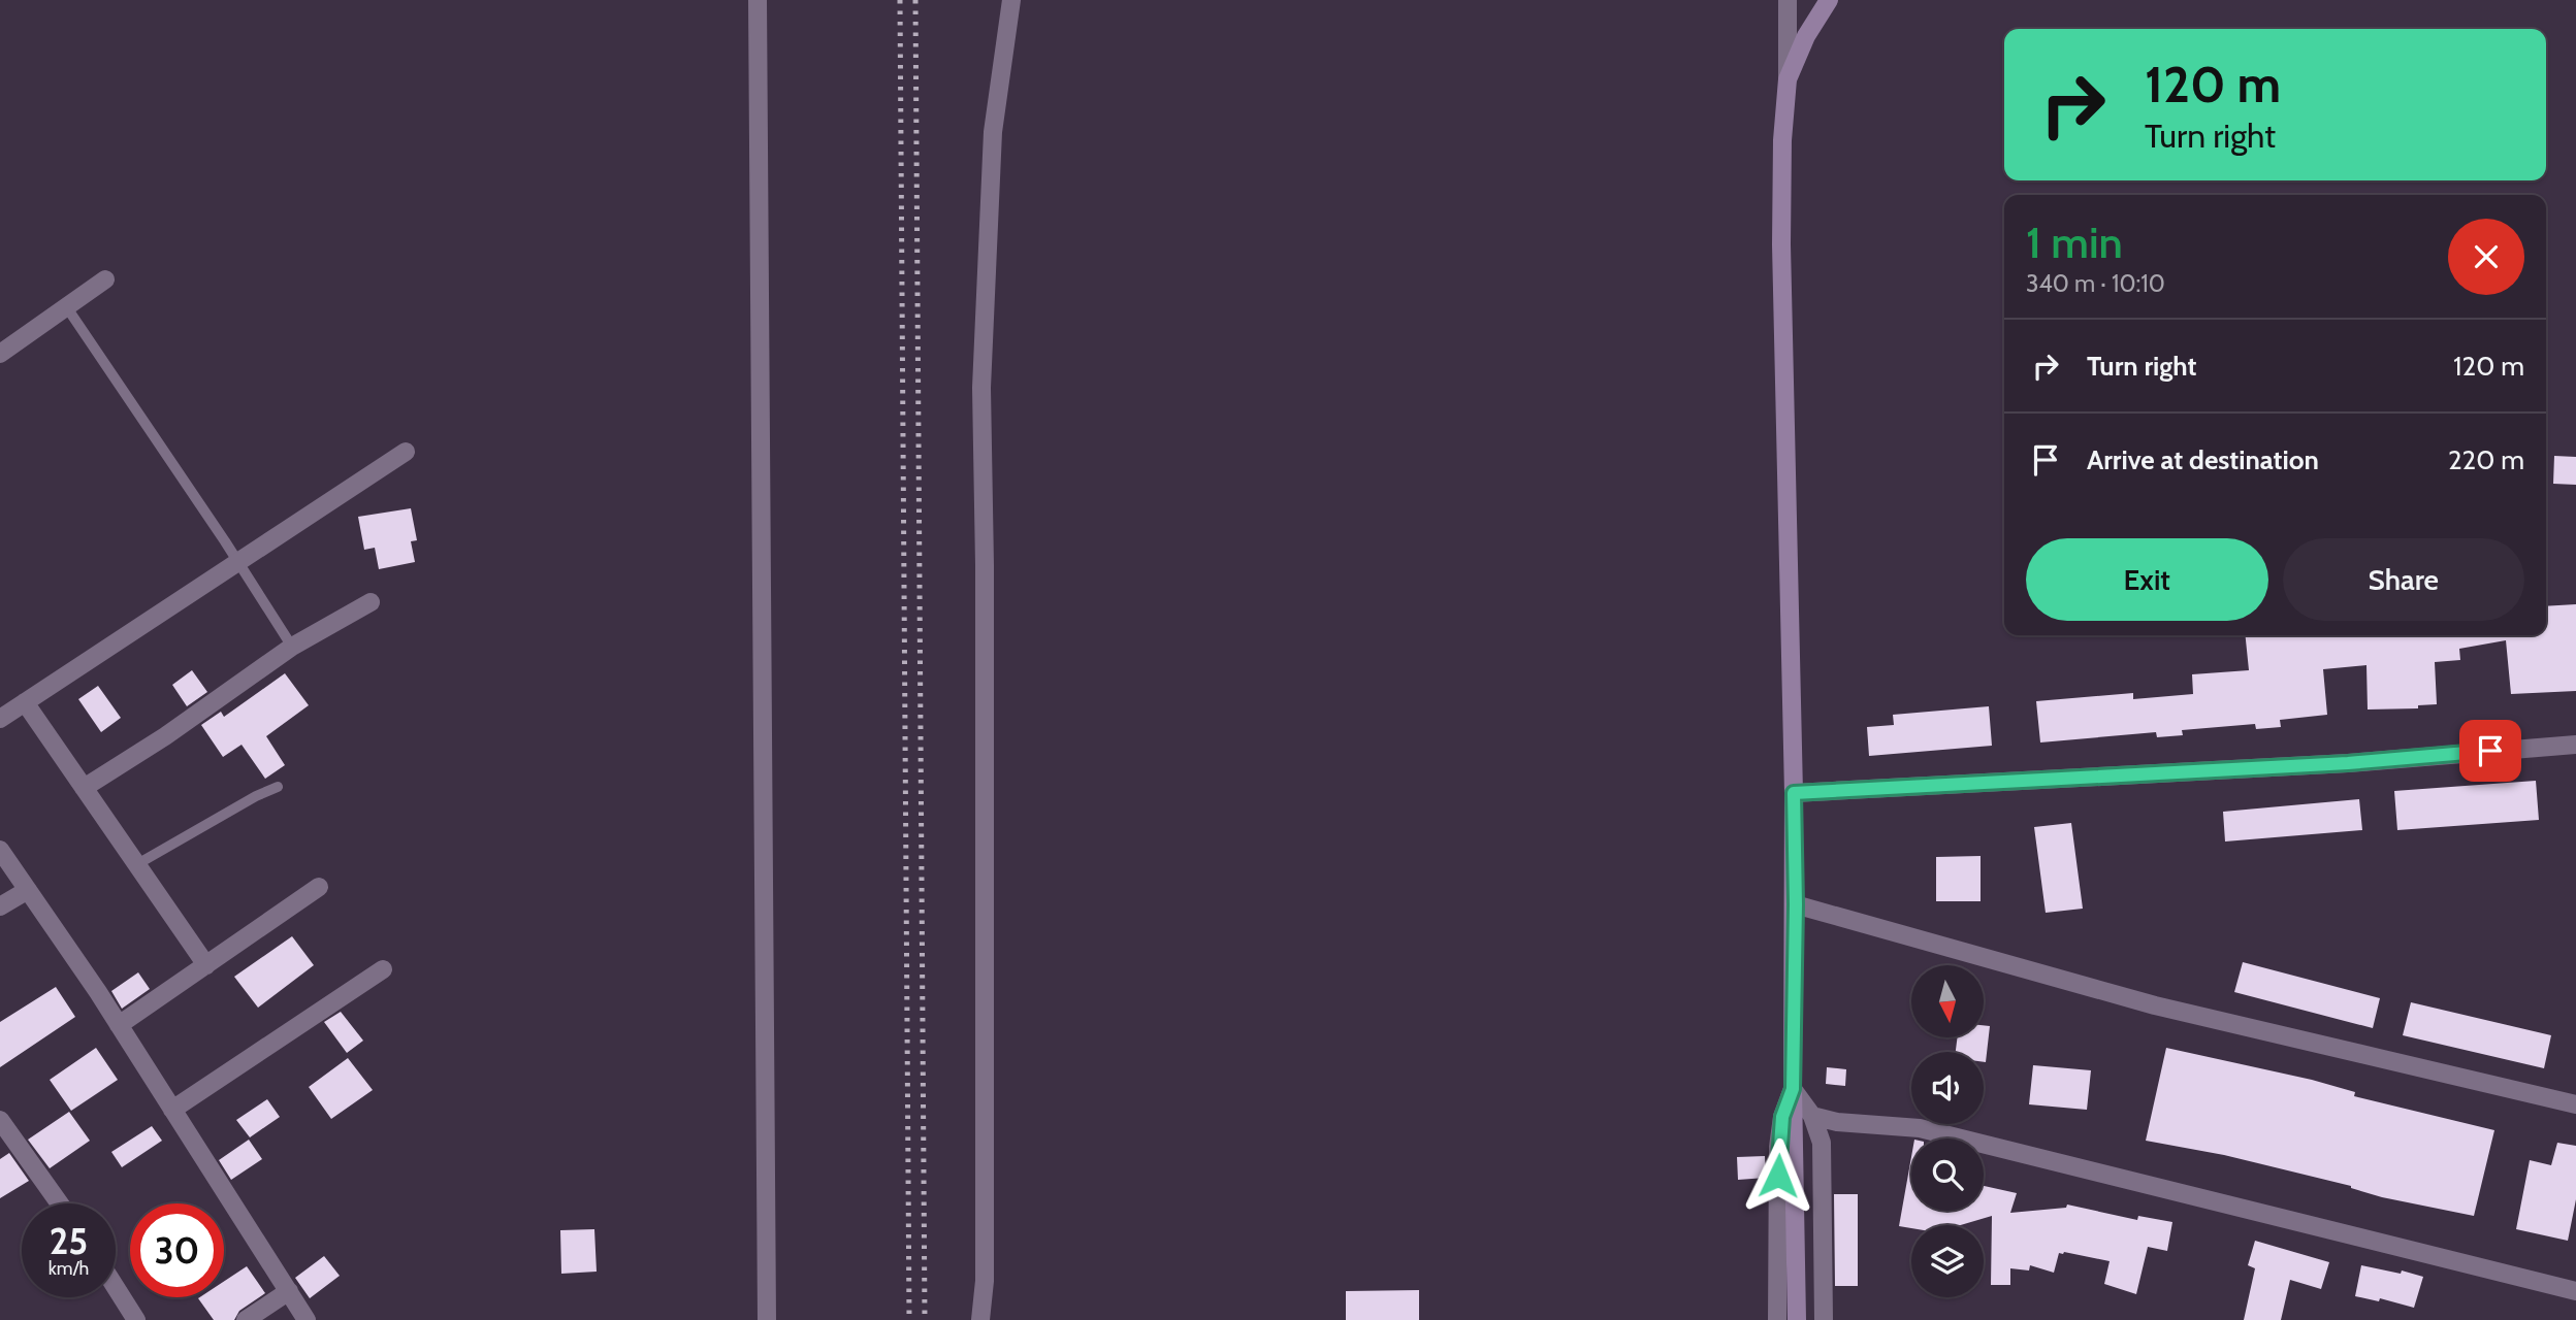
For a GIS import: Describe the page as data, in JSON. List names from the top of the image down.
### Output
{
  "north": "bottom",
  "page": {
    "turn": ["120 m", "Turn right"],
    "heading": ["1 min", "340 m · 10:10"],
    "list": [
      {
        "name": "Turn right",
        "value": "120 m"
      },
      {
        "name": "Arrive at destination",
        "value": "220 m"
      }
    ],
    "buttons": ["Exit", "Share"],
    "speed": "25 km/h",
    "limit": "30"
  }
}
